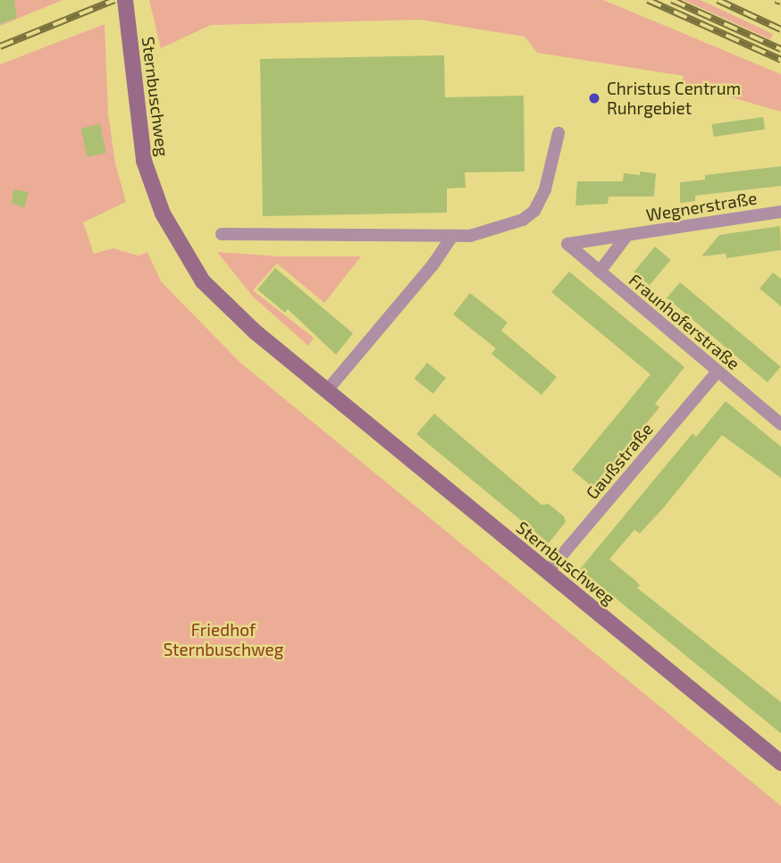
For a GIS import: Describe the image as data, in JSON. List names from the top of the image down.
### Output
{
  "streets": {
    "main road": ["Sternbuschweg"],
    "street": ["Wegnerstraße", "Fraunhoferstraße", "Gaußstraße"]
  },
  "crossings": [
    ["Sternbuschweg", "Gaußstraße"],
    ["Wegnerstraße", "Fraunhoferstraße"],
    ["Fraunhoferstraße", "Gaußstraße"]
  ],
  "parks": ["Friedhof Sternbuschweg"],
  "places": ["Christus Centrum Ruhrgebiet"]
}
